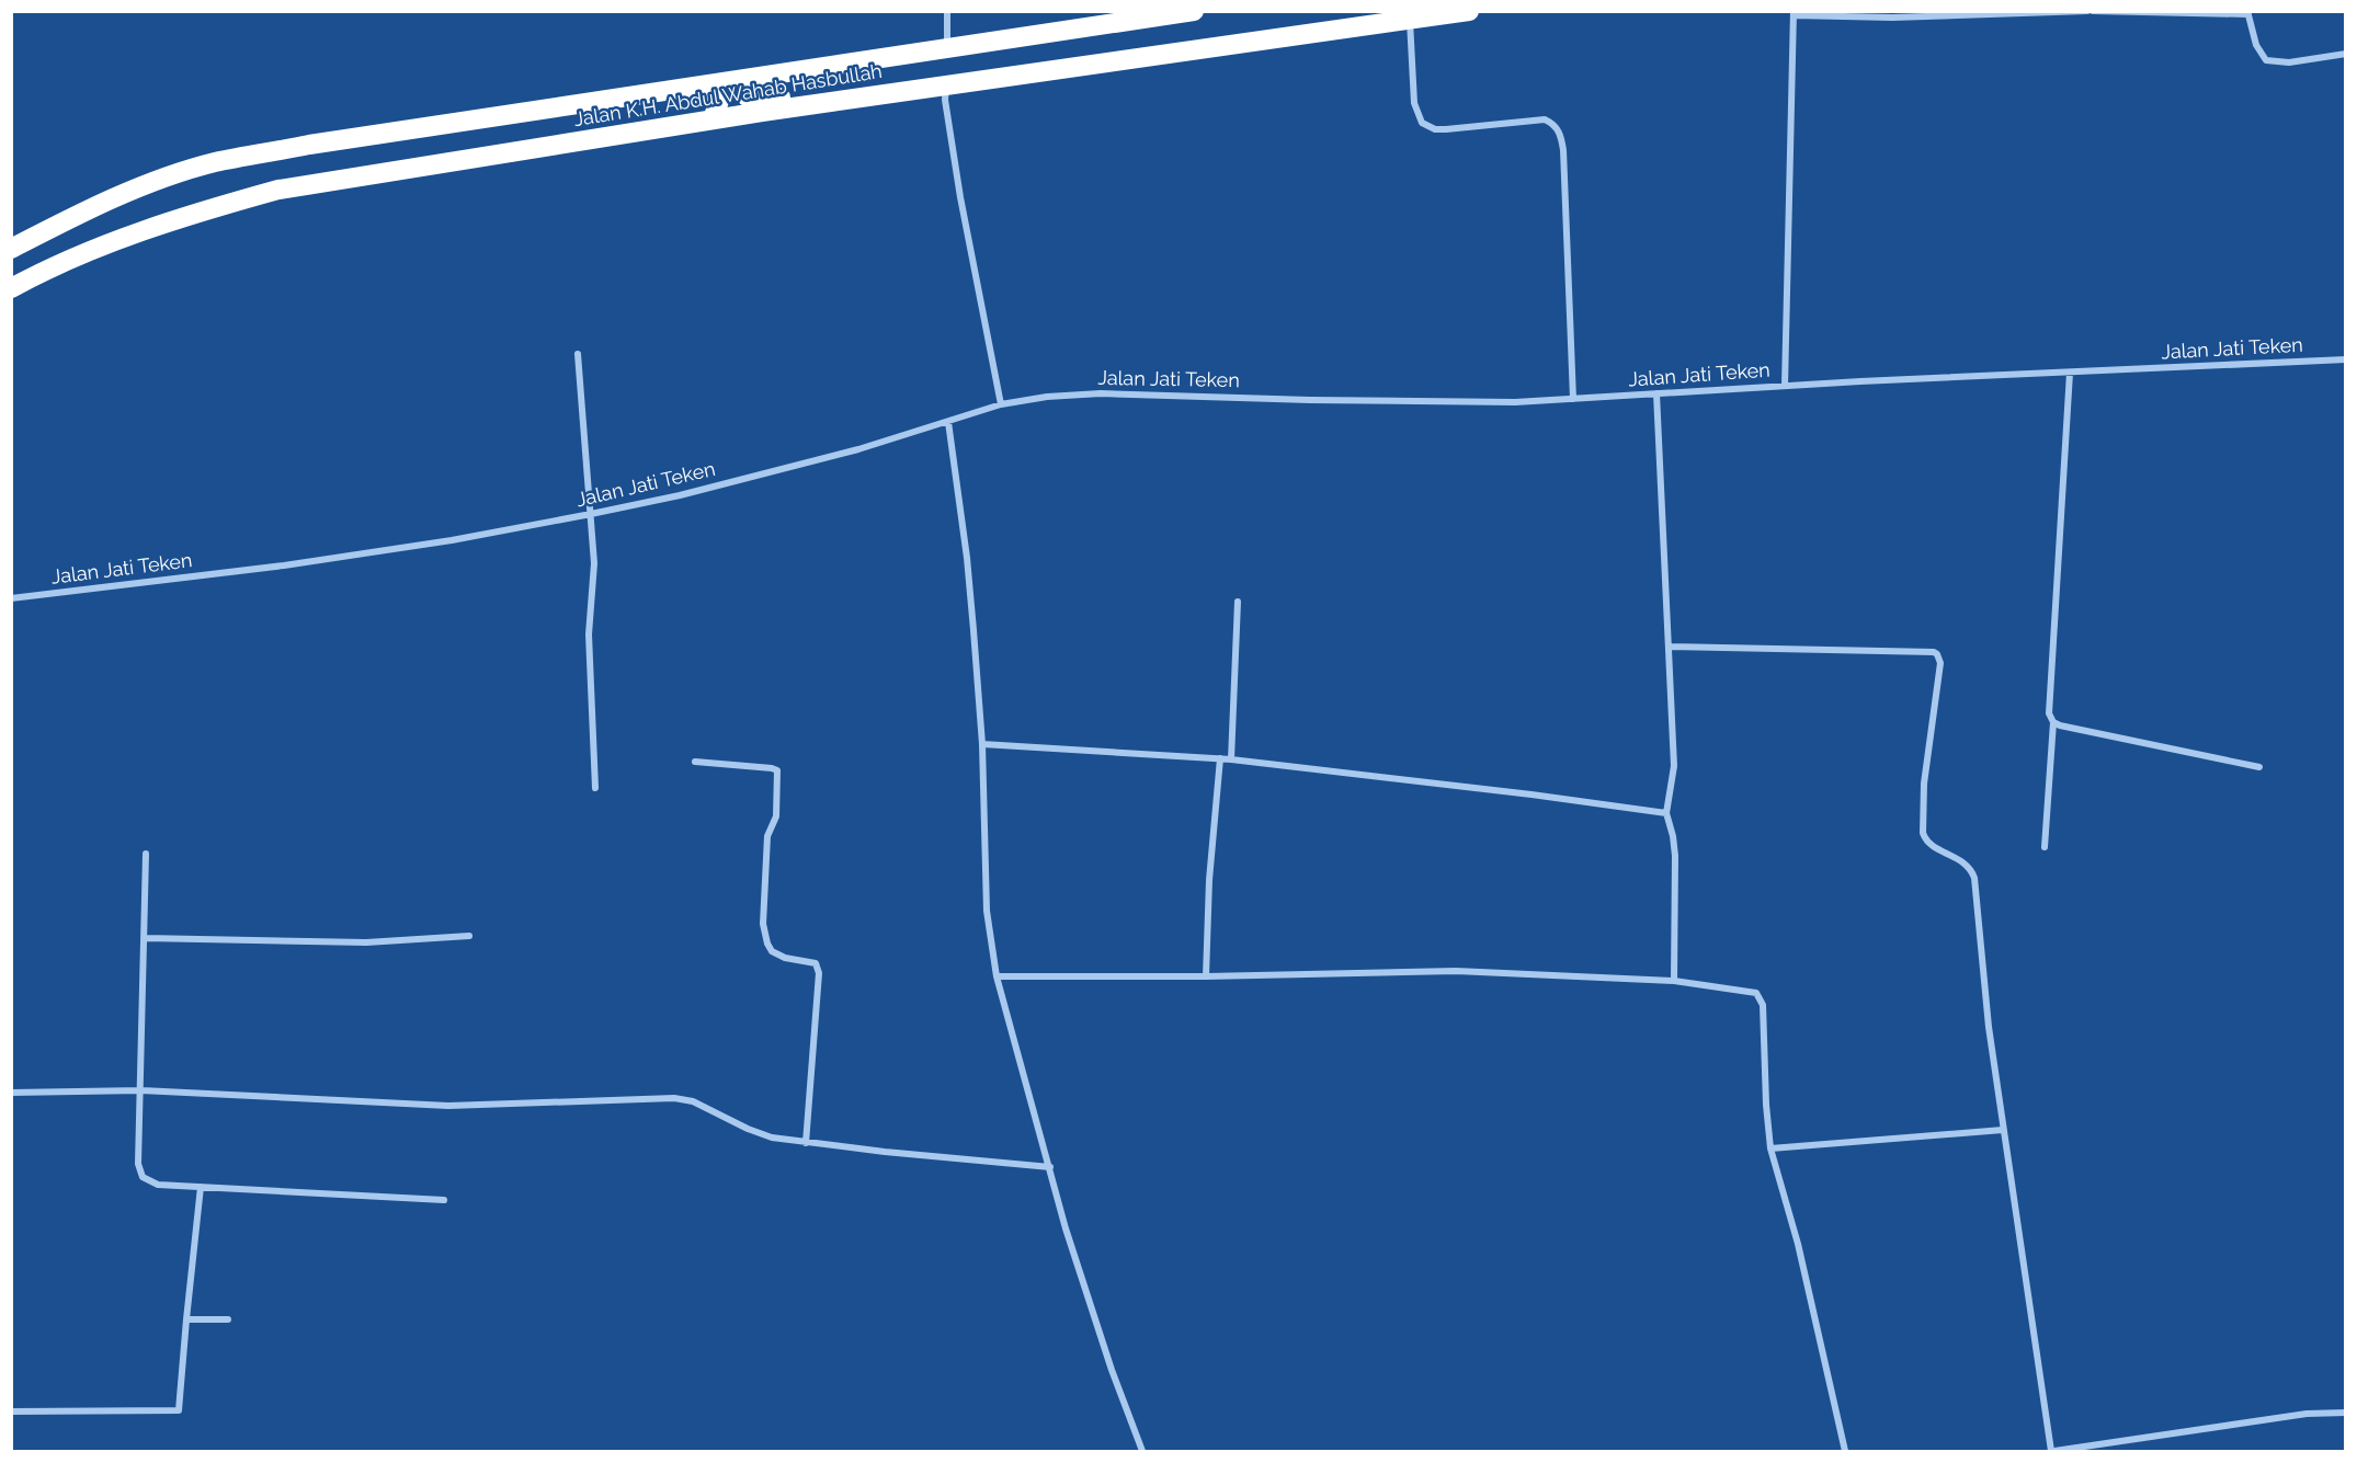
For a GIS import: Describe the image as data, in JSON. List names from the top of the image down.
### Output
{
  "streets": {
    "highway": ["Jalan K.H. Abdul Wahab Hasbullah"],
    "street": ["Jalan Jati Teken"]
  }
}
